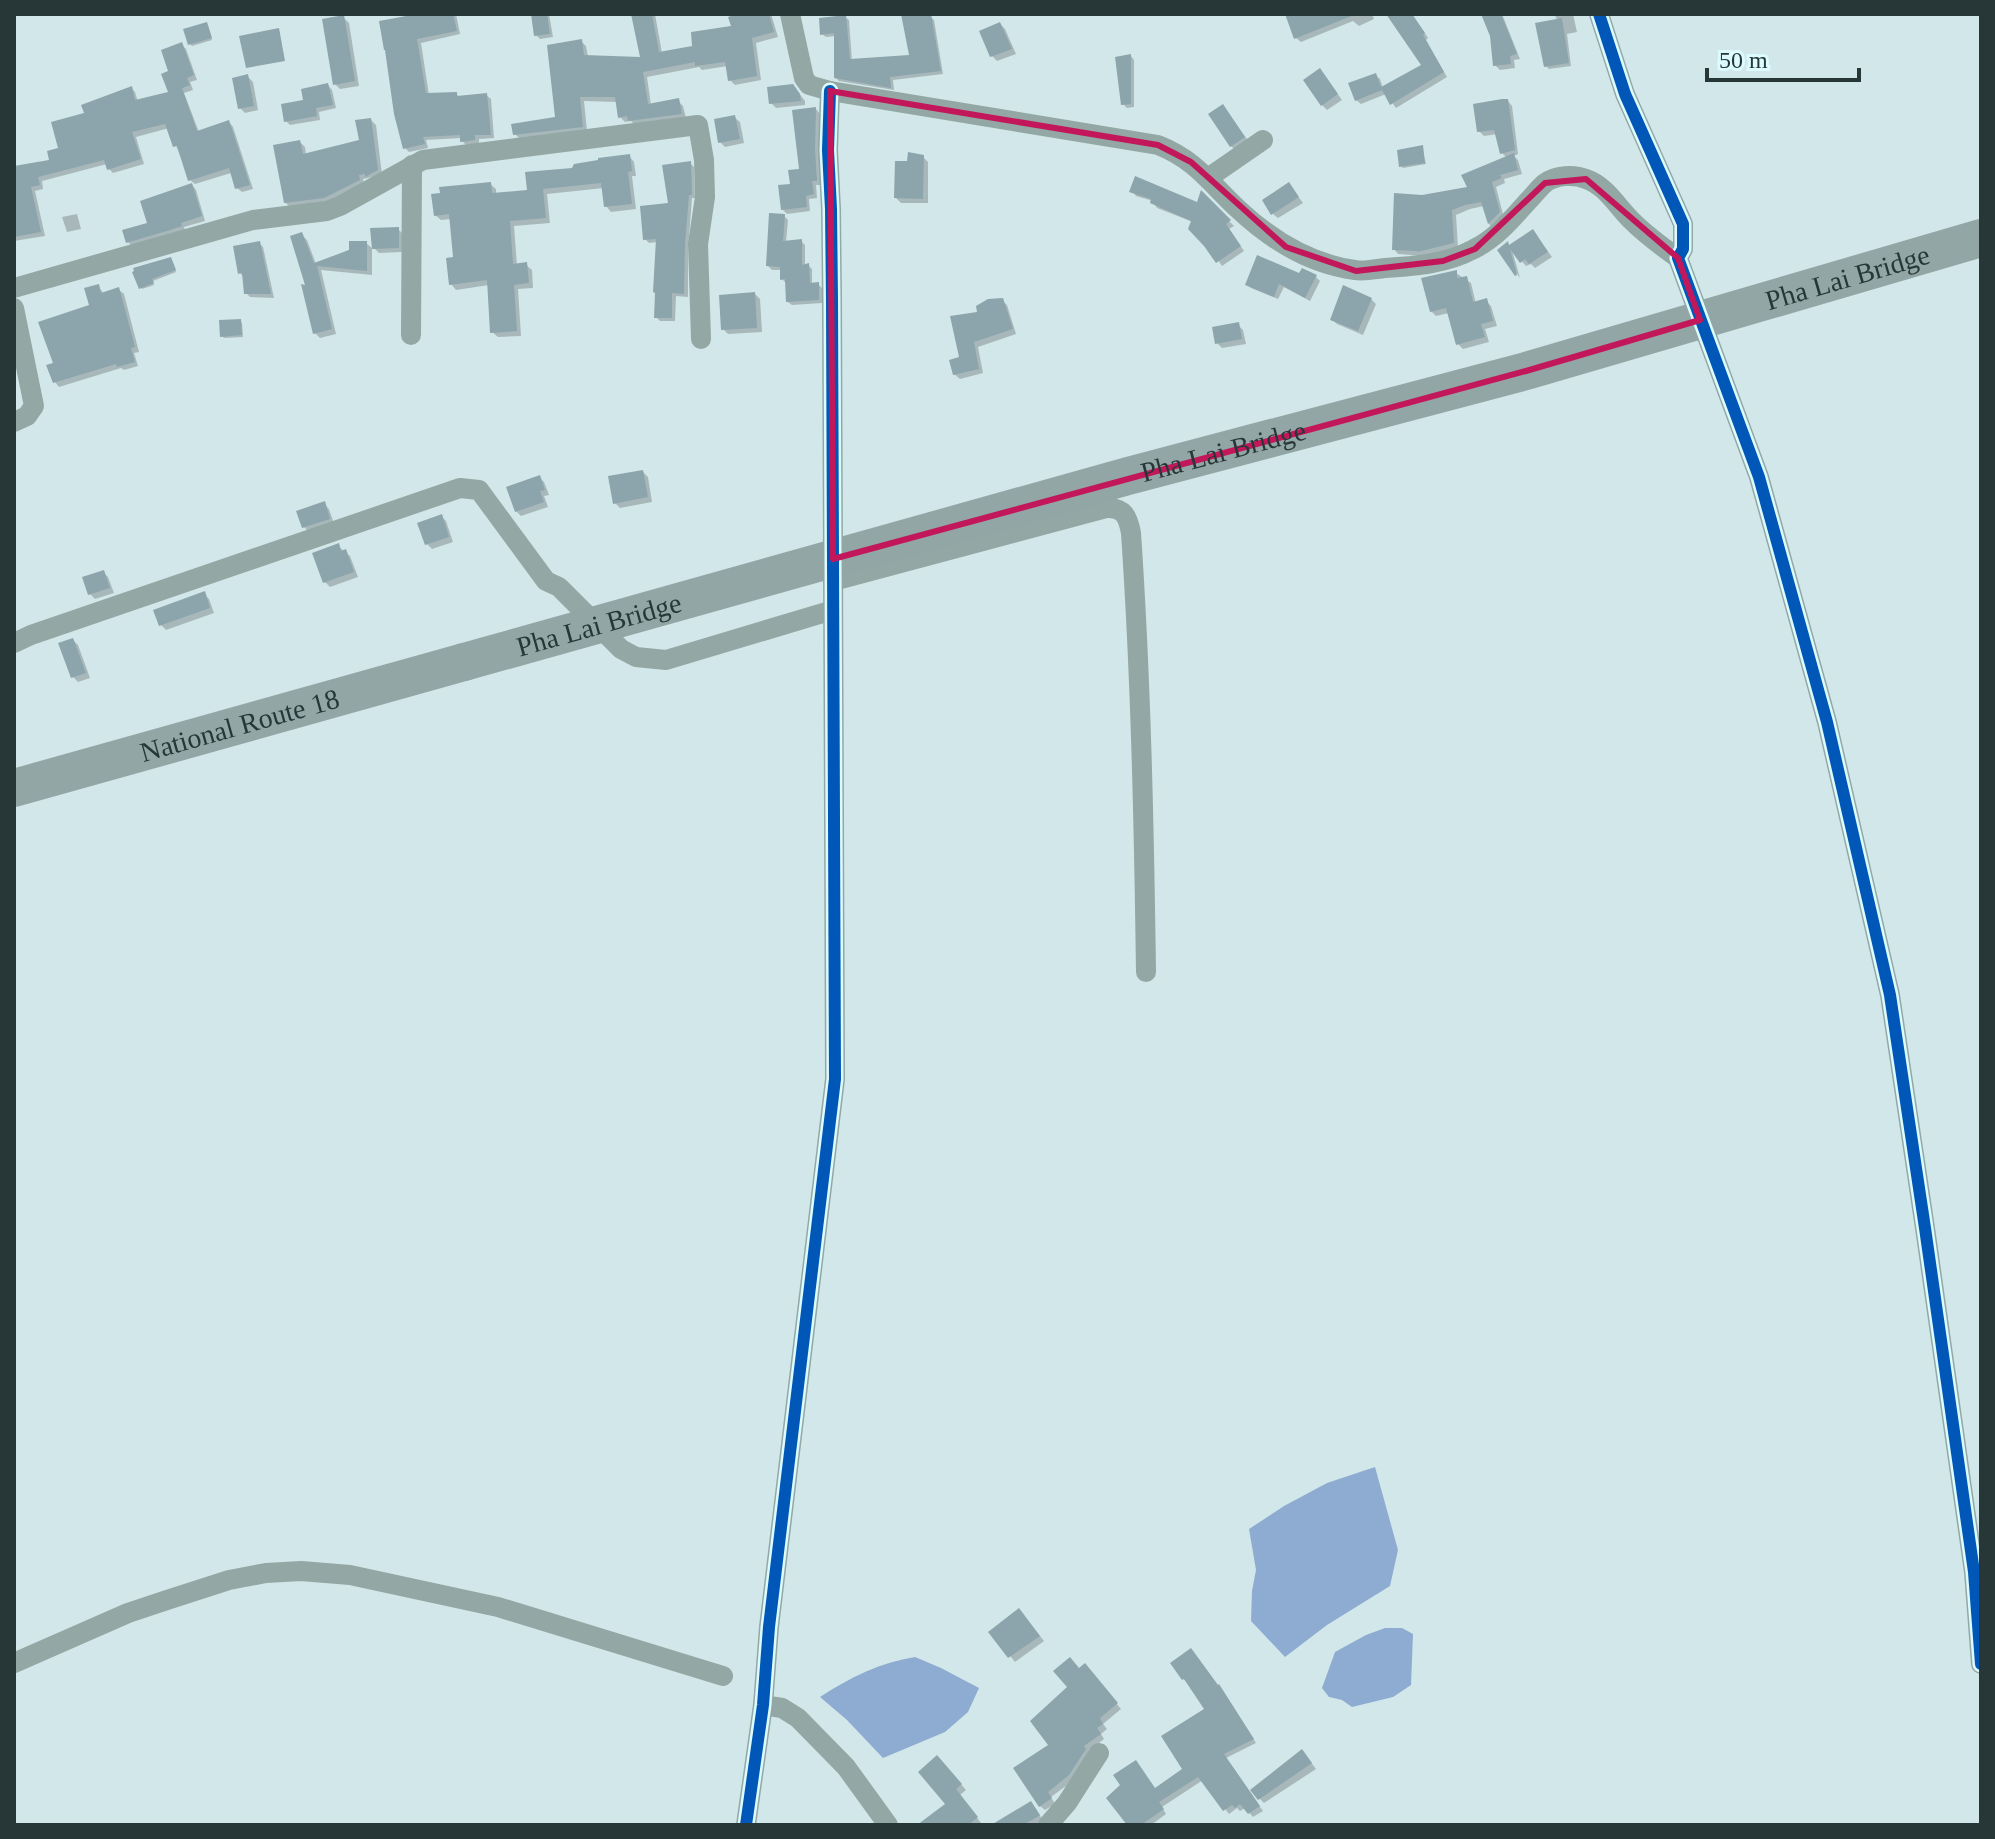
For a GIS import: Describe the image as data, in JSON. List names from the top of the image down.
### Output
{
  "streets": {
    "highway": ["Pha Lai Bridge", "National Route 18"]
  },
  "crossings": [
    ["Pha Lai Bridge", "National Route 18"]
  ],
  "scale_bar": "50 m"
}
